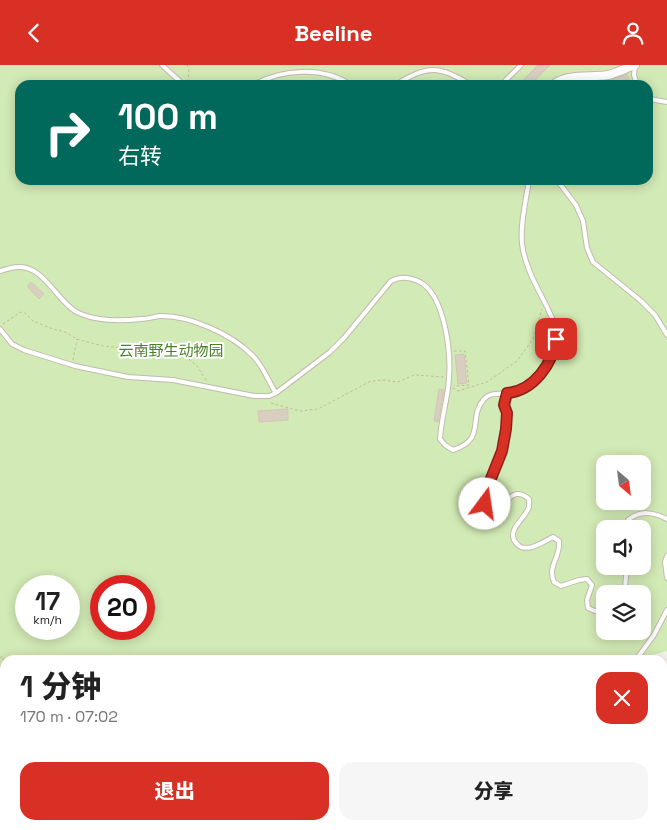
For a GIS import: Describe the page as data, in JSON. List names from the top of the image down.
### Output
{
  "parks": ["云南野生动物园"],
  "north": "bottom right",
  "page": {
    "header": "Beeline",
    "turn": ["100 m", "右转"],
    "speed": "17 km/h",
    "limit": "20",
    "heading": ["1 分钟", "170 m · 07:02"],
    "buttons": ["退出", "分享"]
  }
}
